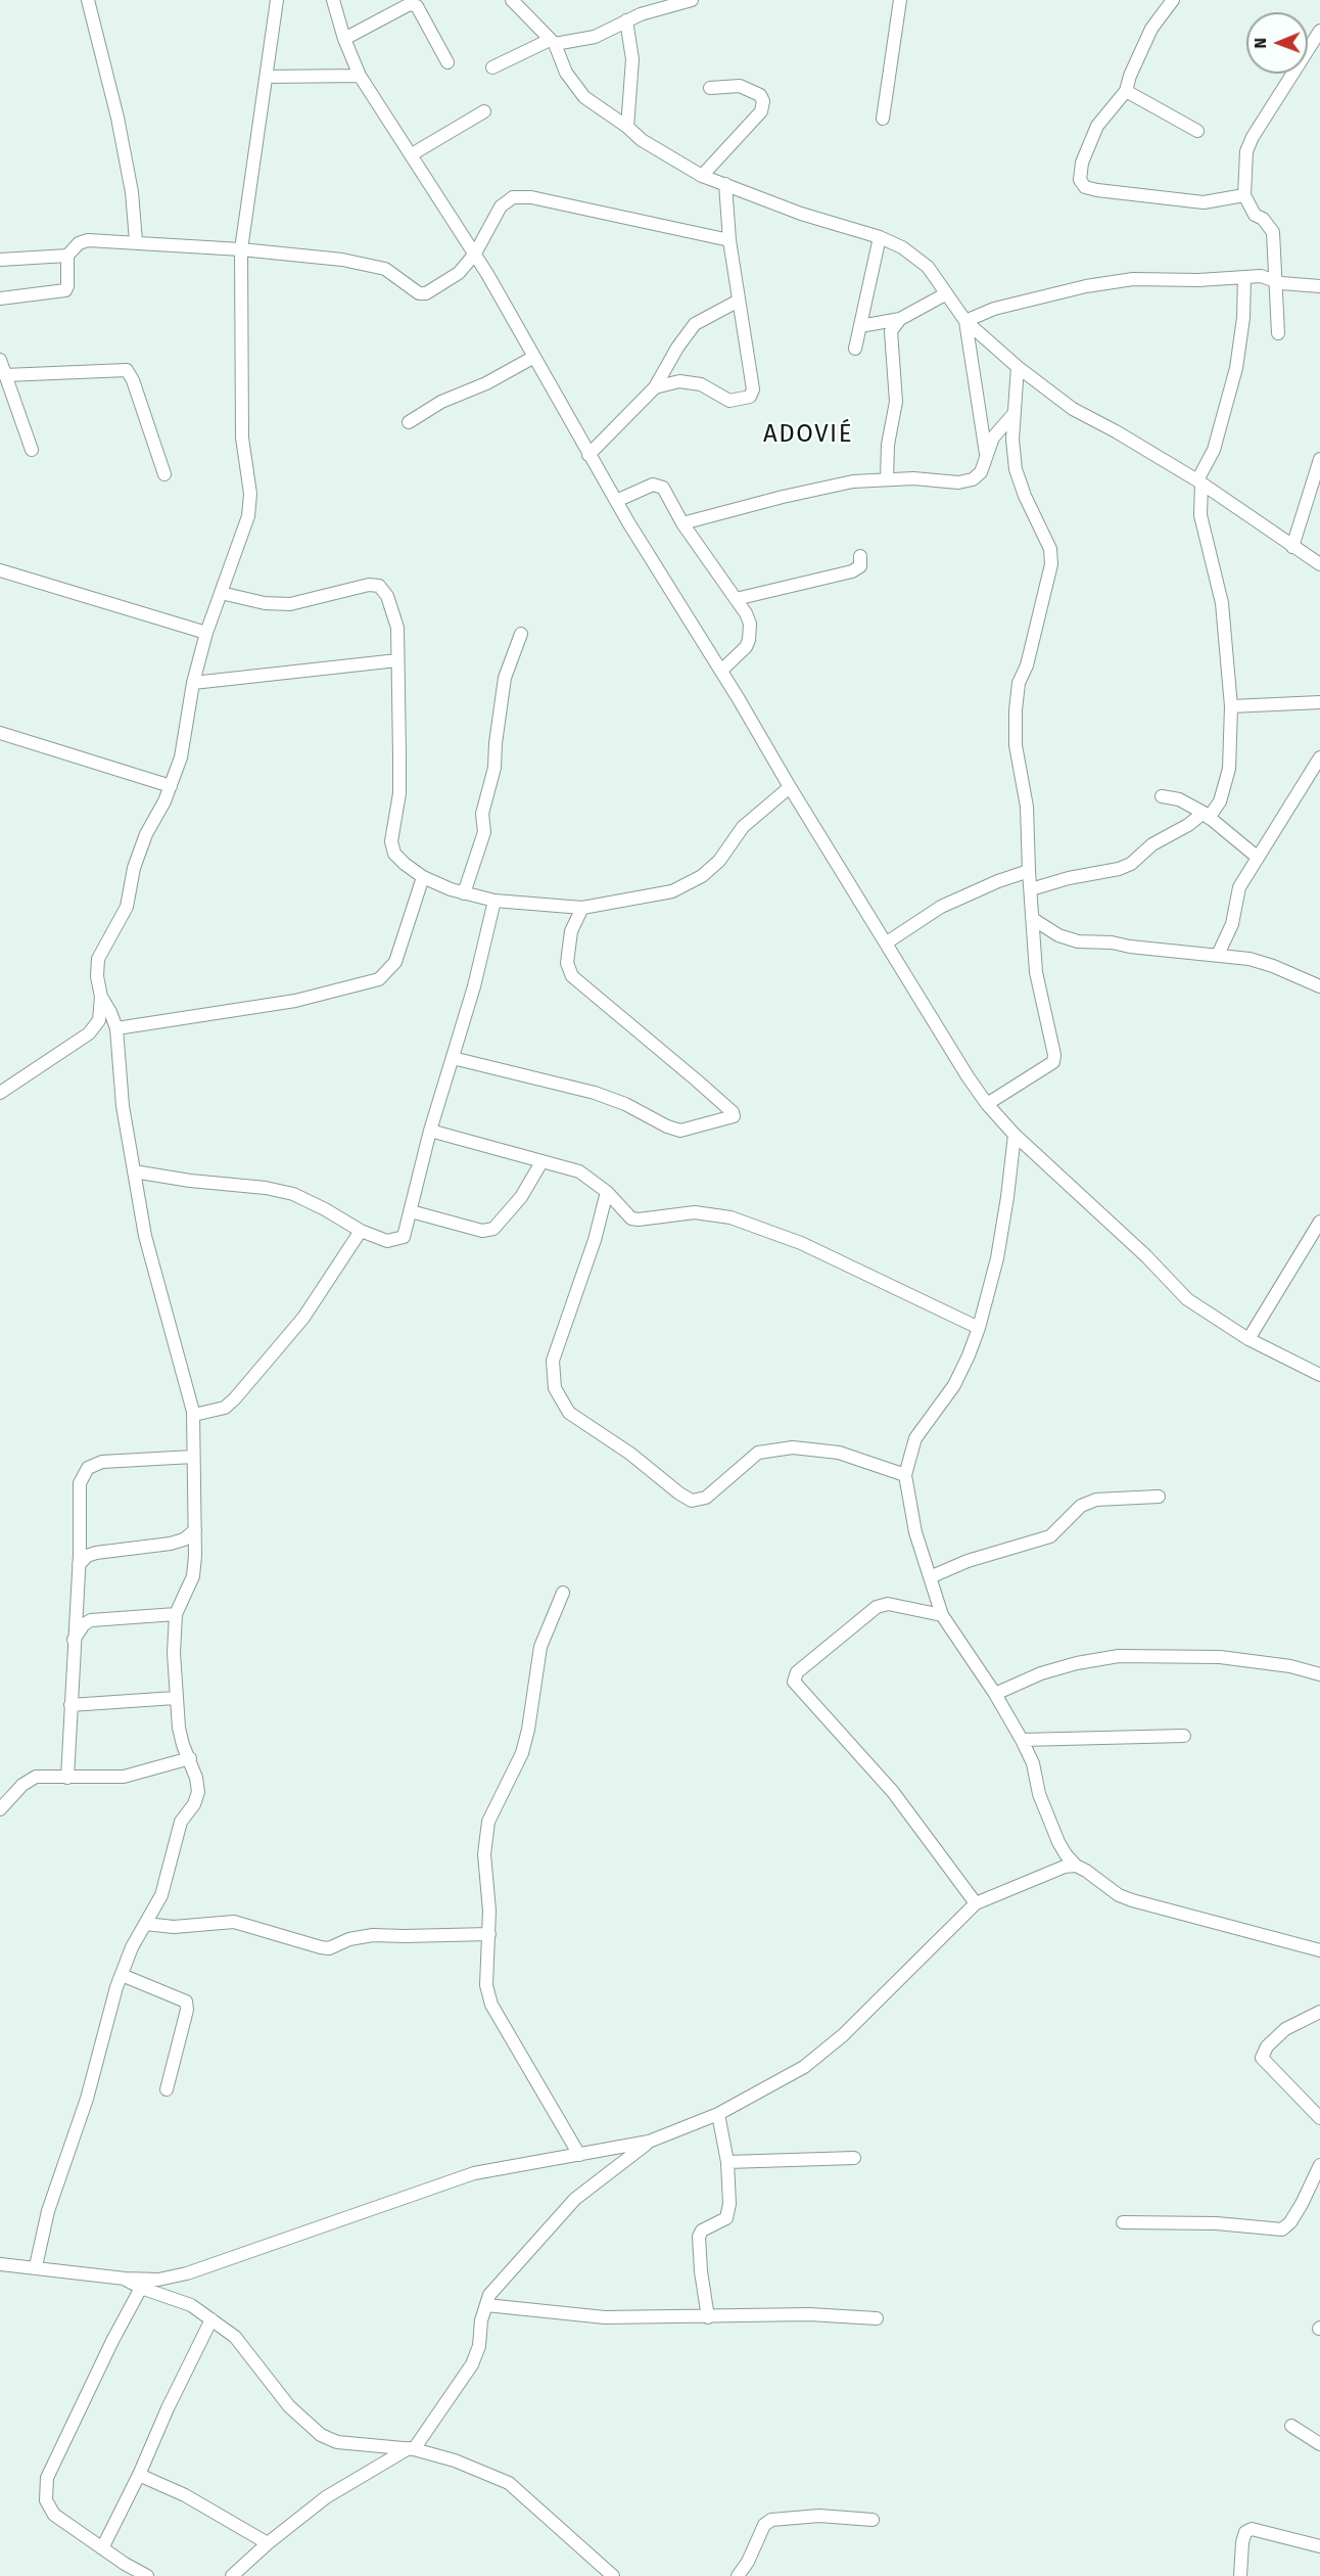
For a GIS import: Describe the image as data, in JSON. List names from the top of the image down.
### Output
{
  "districts": ["ADOVIÉ"],
  "north": "left"
}
